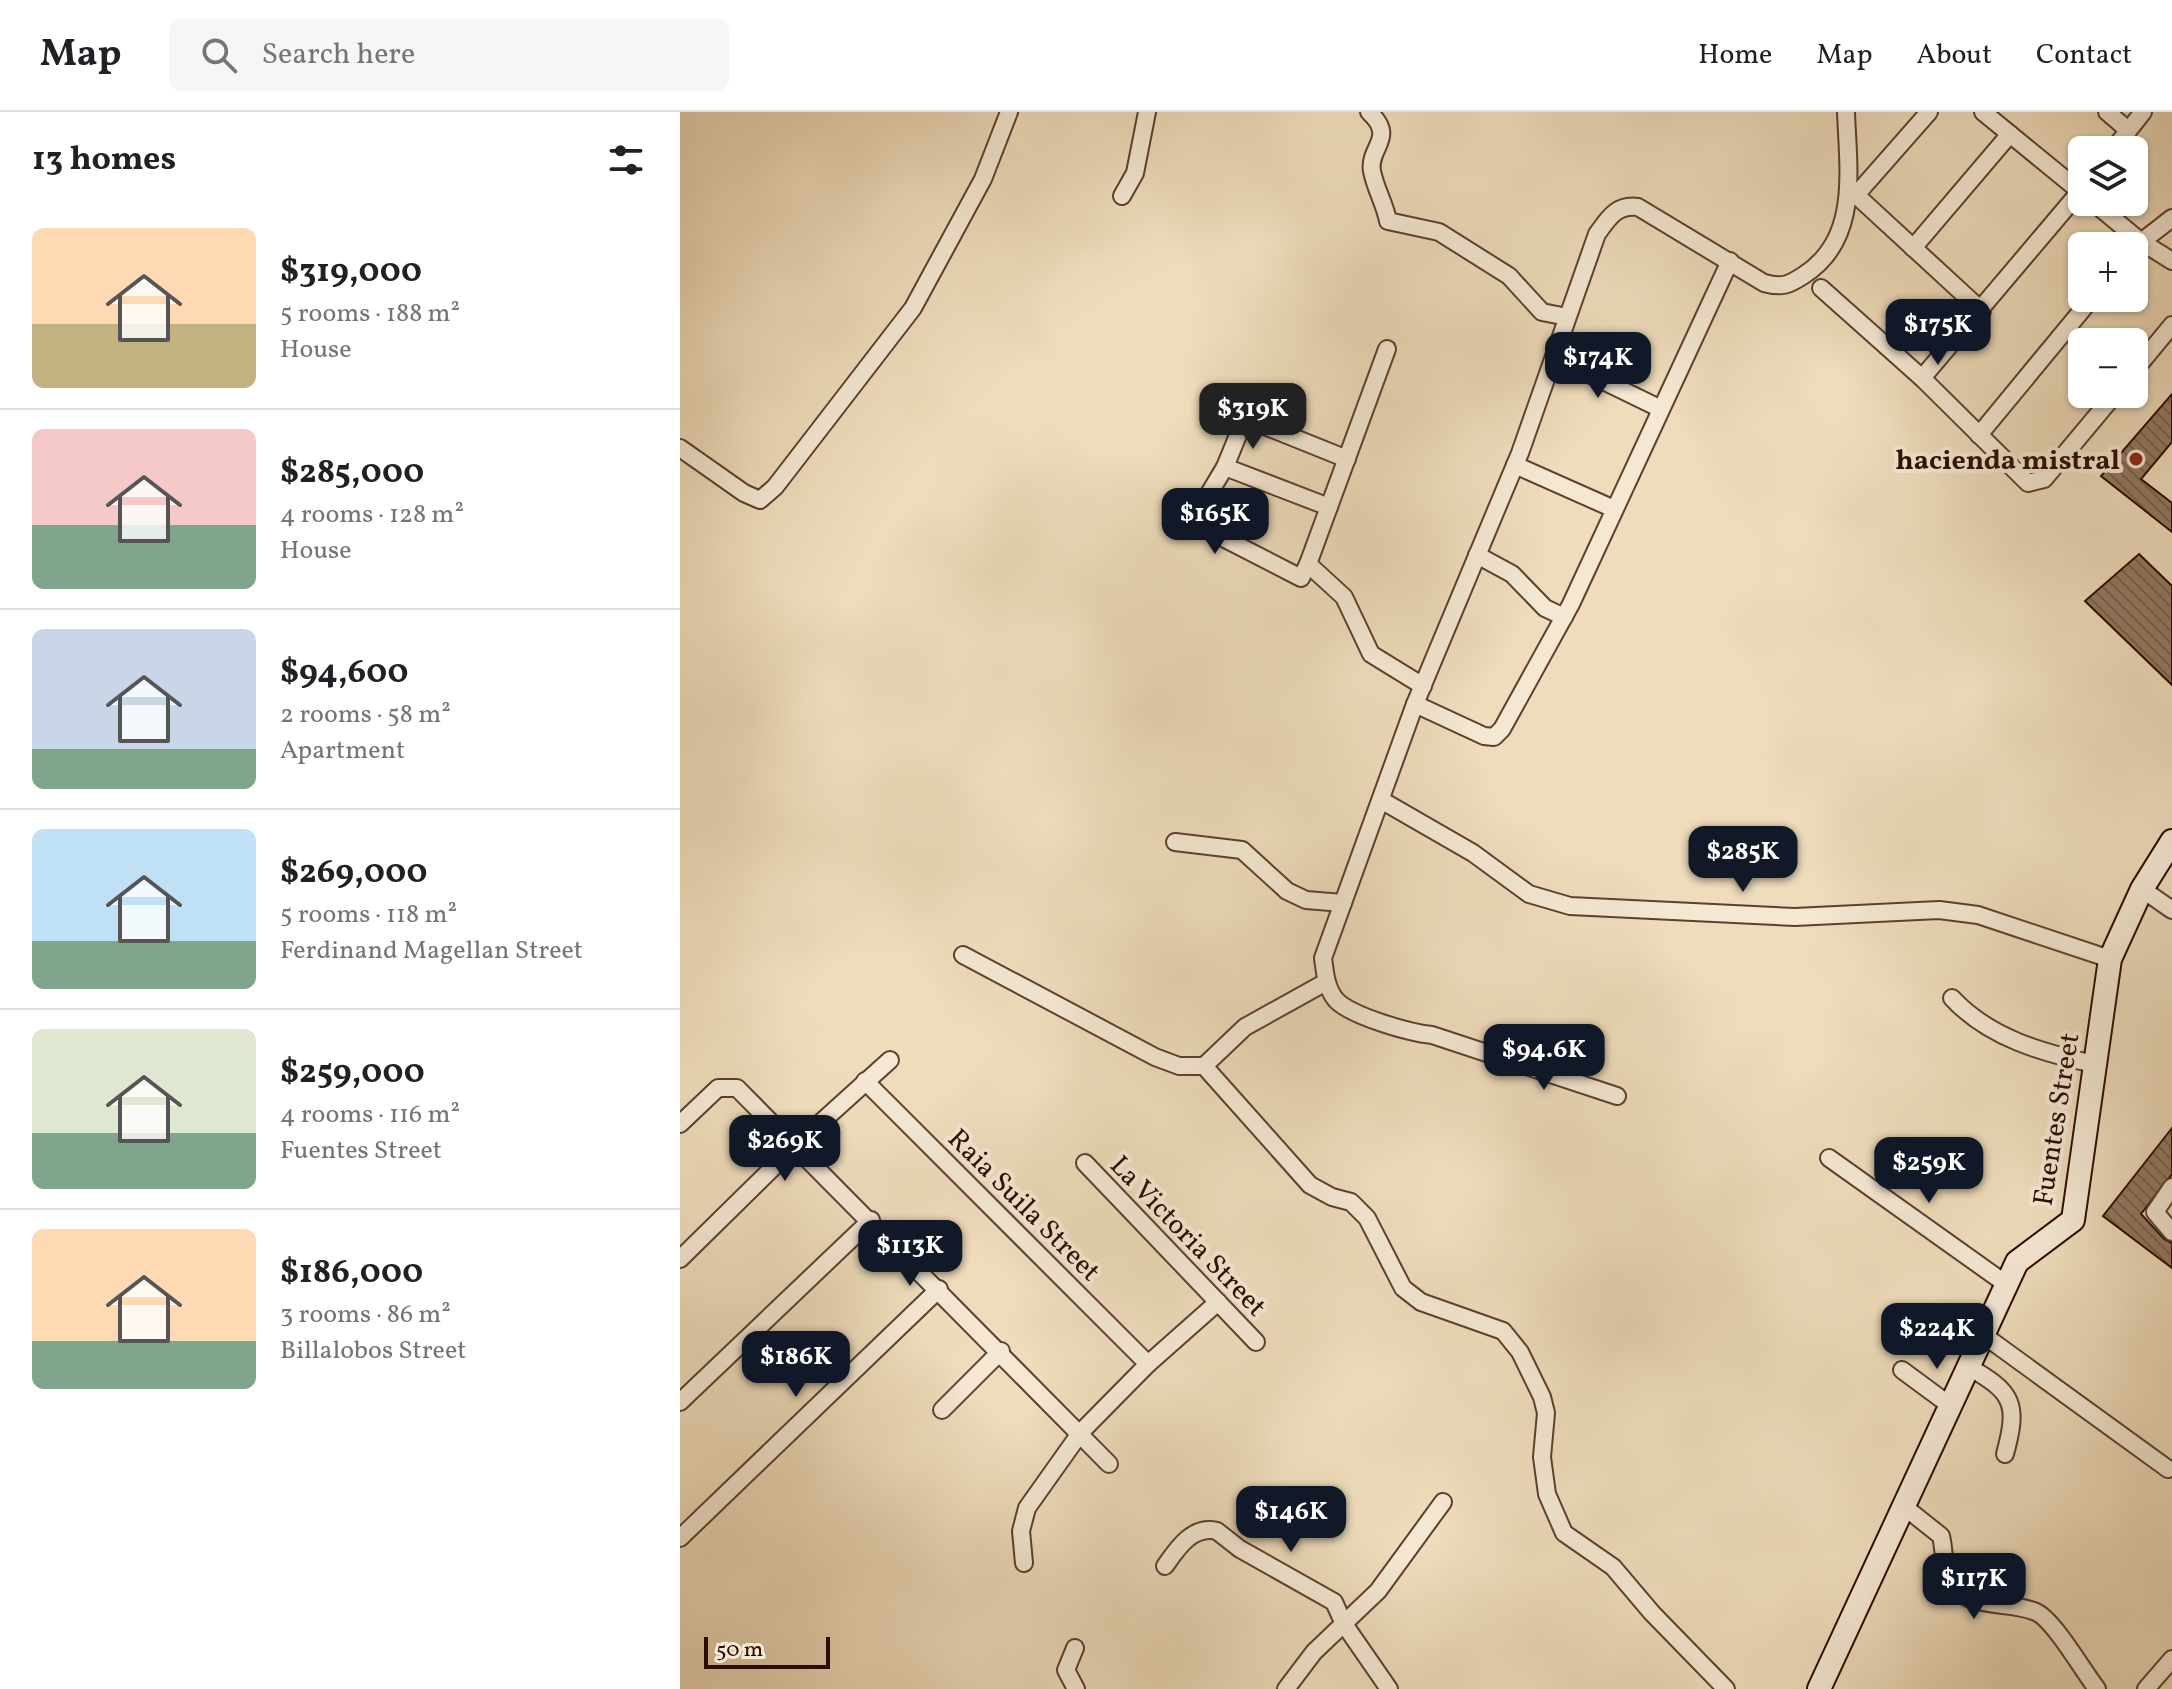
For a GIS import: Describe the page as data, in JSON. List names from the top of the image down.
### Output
{
  "streets": {
    "street": ["Fuentes Street", "Raia Suila Street", "La Victoria Street"]
  },
  "places": ["hacienda mistral"],
  "scale_bar": "50 m",
  "page": {
    "header": "Map",
    "search": "Search here",
    "nav": [
      "Home",
      "Map",
      "About",
      "Contact"
    ],
    "heading": "13 homes",
    "map_buttons": ["+", "−"],
    "list": [
      {
        "name": "$319,000",
        "note": "5 rooms · 188 m² · House"
      },
      {
        "name": "$285,000",
        "note": "4 rooms · 128 m² · House"
      },
      {
        "name": "$94,600",
        "note": "2 rooms · 58 m² · Apartment"
      },
      {
        "name": "$269,000",
        "note": "5 rooms · 118 m² · Ferdinand Magellan Street"
      },
      {
        "name": "$259,000",
        "note": "4 rooms · 116 m² · Fuentes Street"
      },
      {
        "name": "$186,000",
        "note": "3 rooms · 86 m² · Billalobos Street"
      }
    ],
    "price": [
      "$175K",
      "$174K",
      "$319K",
      "$165K",
      "$285K",
      "$94.6K",
      "$269K",
      "$259K",
      "$113K",
      "$224K",
      "$186K",
      "$146K",
      "$117K"
    ],
    "scale": "50 m"
  }
}
